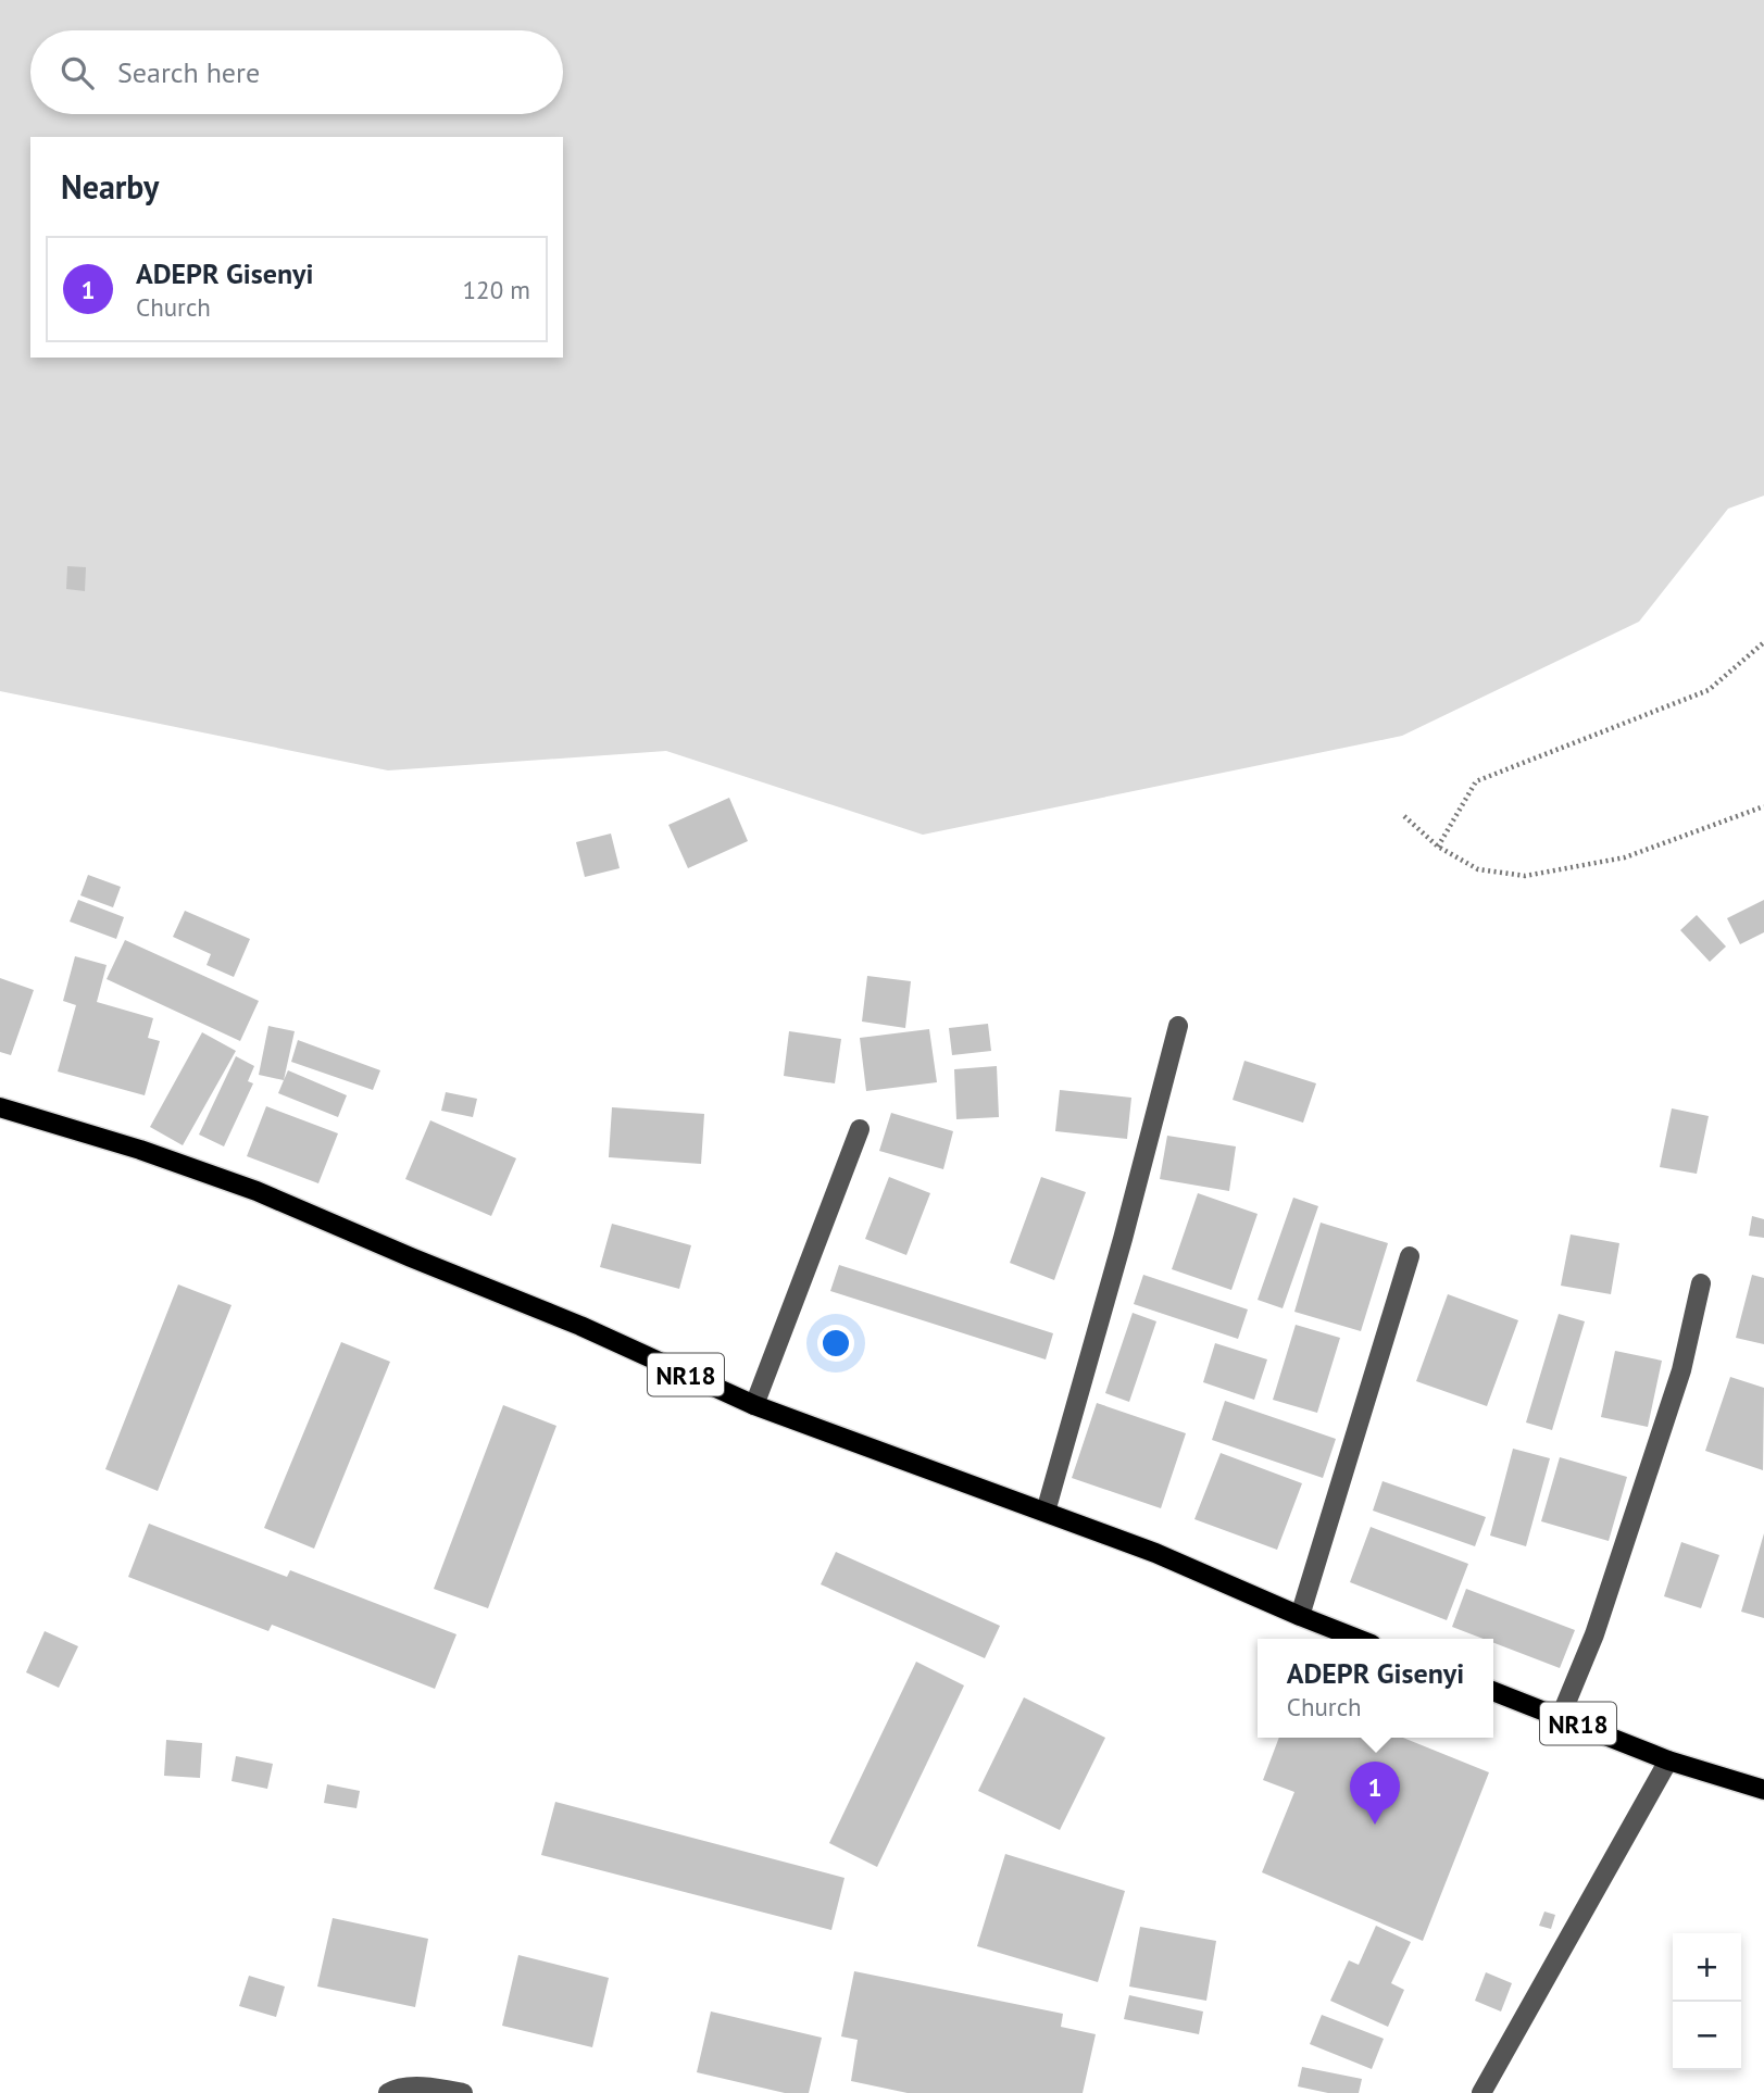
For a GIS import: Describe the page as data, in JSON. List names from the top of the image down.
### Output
{
  "streets": {
    "main road": ["NR18"]
  },
  "page": {
    "search": "Search here",
    "heading": "Nearby",
    "list": [
      {
        "mark": "1",
        "name": "ADEPR Gisenyi",
        "note": "Church",
        "value": "120 m"
      }
    ],
    "popup": ["ADEPR Gisenyi", "Church"],
    "pins": "1",
    "map_buttons": ["+", "−"]
  }
}
